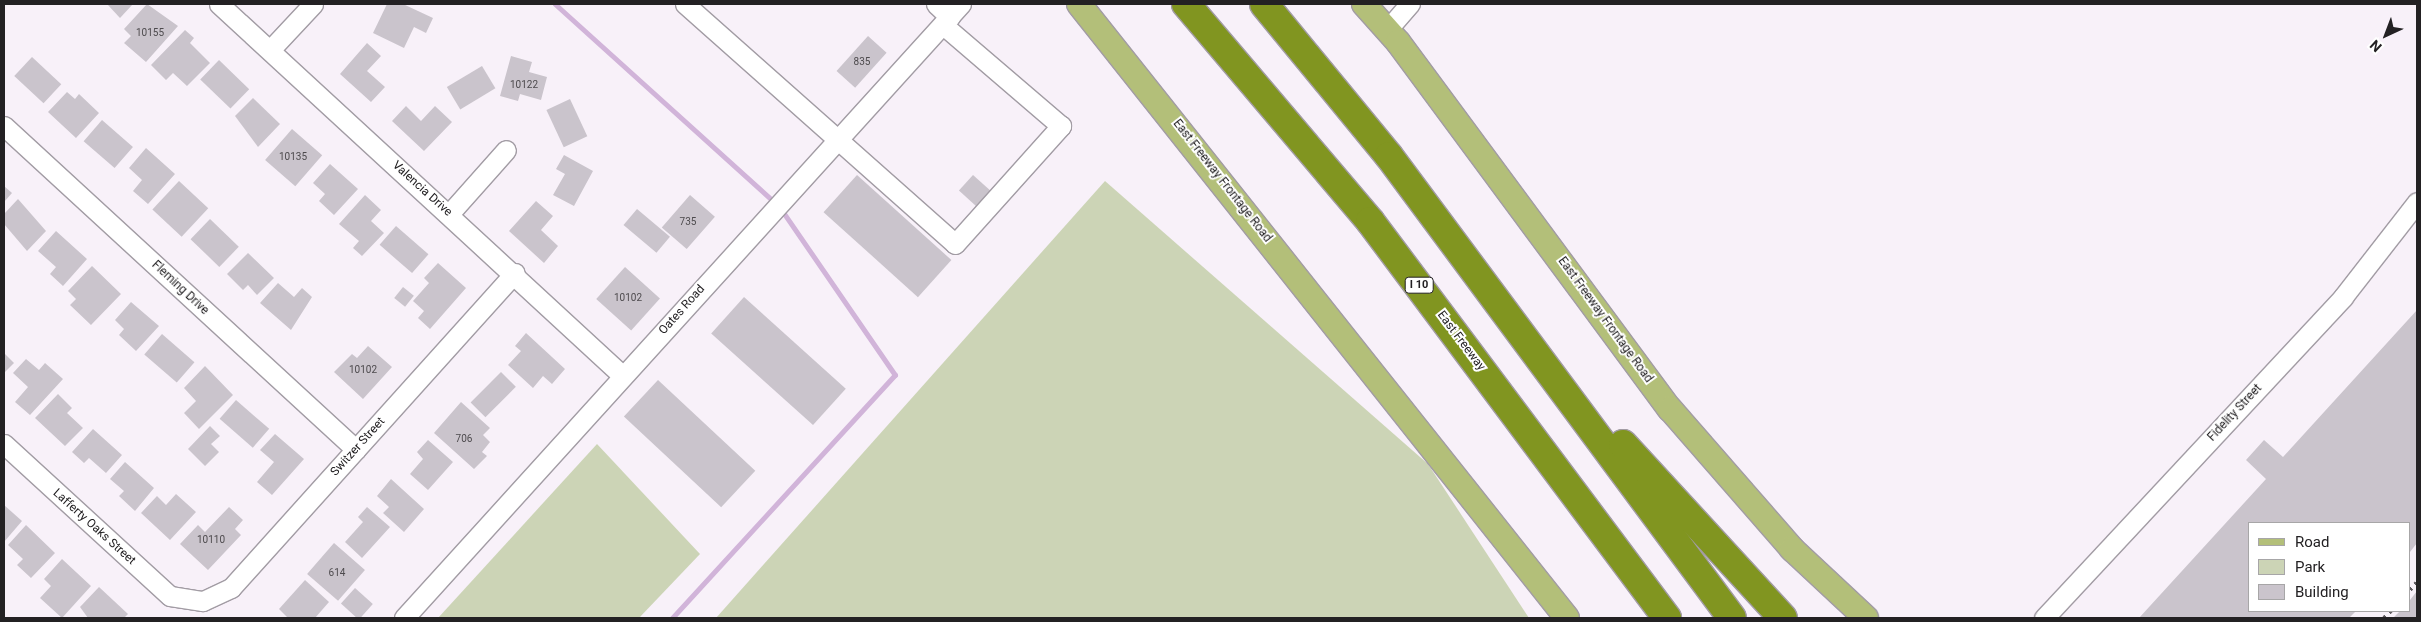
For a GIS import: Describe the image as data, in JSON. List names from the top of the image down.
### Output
{
  "streets": {
    "highway": ["I 10", "East Freeway"],
    "main road": ["East Freeway Frontage Road"],
    "street": [
      "Valencia Drive",
      "Fleming Drive",
      "Oates Road",
      "Fidelity Street",
      "Switzer Street",
      "Lafferty Oaks Street"
    ]
  },
  "crossings": [
    ["Valencia Drive", "Oates Road"],
    ["Valencia Drive", "Switzer Street"],
    ["Fleming Drive", "Switzer Street"],
    ["Switzer Street", "Lafferty Oaks Street"]
  ],
  "house_numbers": [
    "10155",
    "835",
    "10122",
    "10135",
    "735",
    "10102",
    "10102",
    "706",
    "10110",
    "614"
  ],
  "legend": ["Road", "Park", "Building"],
  "north": "bottom left"
}
